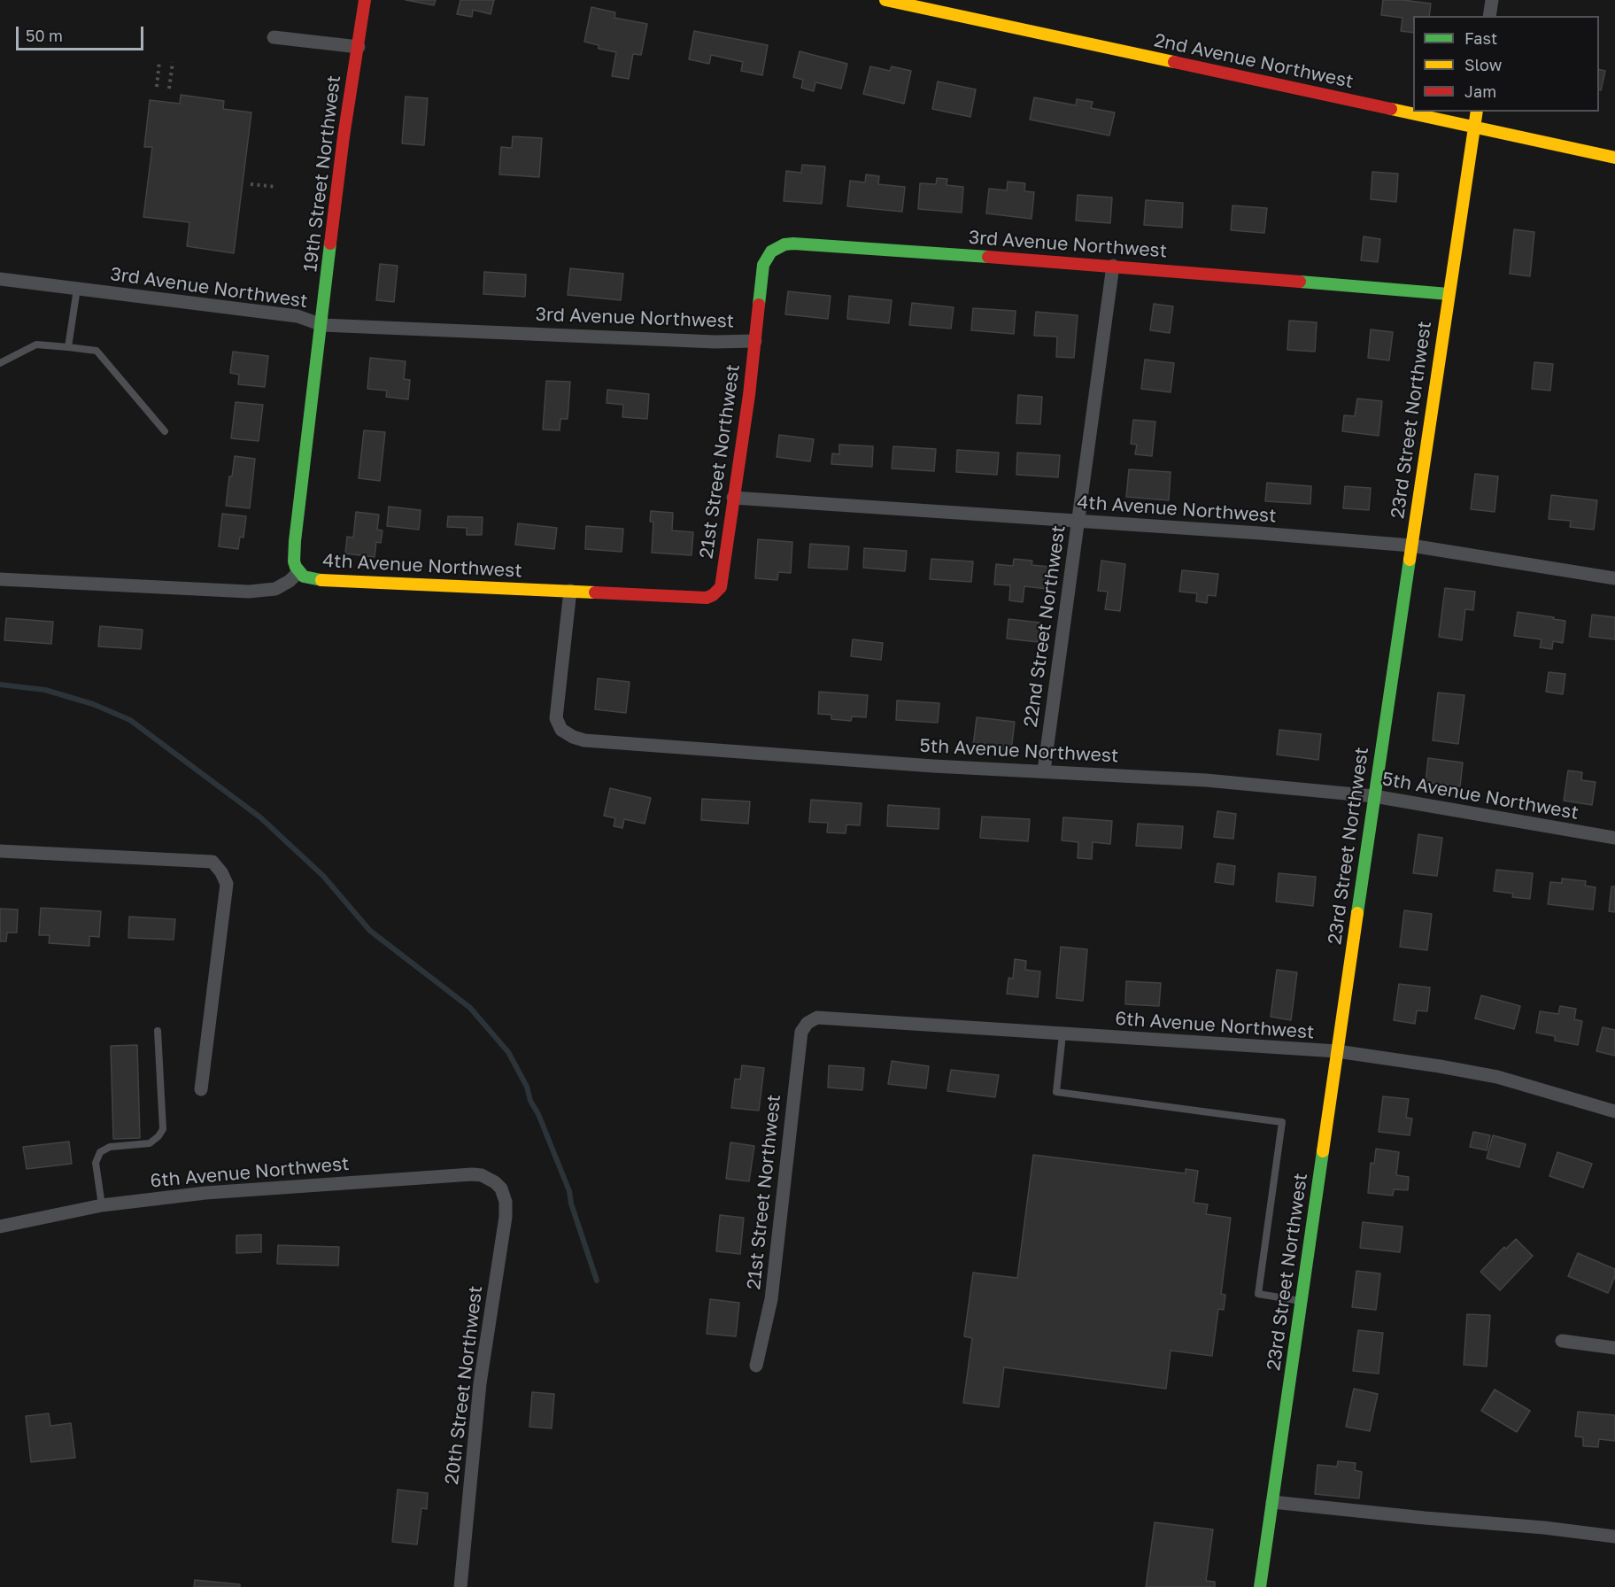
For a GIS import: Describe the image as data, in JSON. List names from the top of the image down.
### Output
{
  "streets": {
    "street": [
      "2nd Avenue Northwest",
      "19th Street Northwest",
      "3rd Avenue Northwest",
      "23rd Street Northwest",
      "21st Street Northwest",
      "4th Avenue Northwest",
      "22nd Street Northwest",
      "5th Avenue Northwest",
      "6th Avenue Northwest",
      "20th Street Northwest"
    ]
  },
  "crossings": [
    ["2nd Avenue Northwest", "23rd Street Northwest"],
    ["19th Street Northwest", "3rd Avenue Northwest"],
    ["19th Street Northwest", "4th Avenue Northwest"],
    ["3rd Avenue Northwest", "23rd Street Northwest"],
    ["3rd Avenue Northwest", "21st Street Northwest"],
    ["3rd Avenue Northwest", "22nd Street Northwest"],
    ["23rd Street Northwest", "4th Avenue Northwest"],
    ["23rd Street Northwest", "5th Avenue Northwest"],
    ["23rd Street Northwest", "6th Avenue Northwest"],
    ["21st Street Northwest", "4th Avenue Northwest"],
    ["21st Street Northwest", "6th Avenue Northwest"],
    ["4th Avenue Northwest", "22nd Street Northwest"],
    ["4th Avenue Northwest", "5th Avenue Northwest"],
    ["22nd Street Northwest", "5th Avenue Northwest"],
    ["6th Avenue Northwest", "20th Street Northwest"]
  ],
  "legend": ["Fast", "Slow", "Jam"],
  "scale_bar": "50 m"
}
